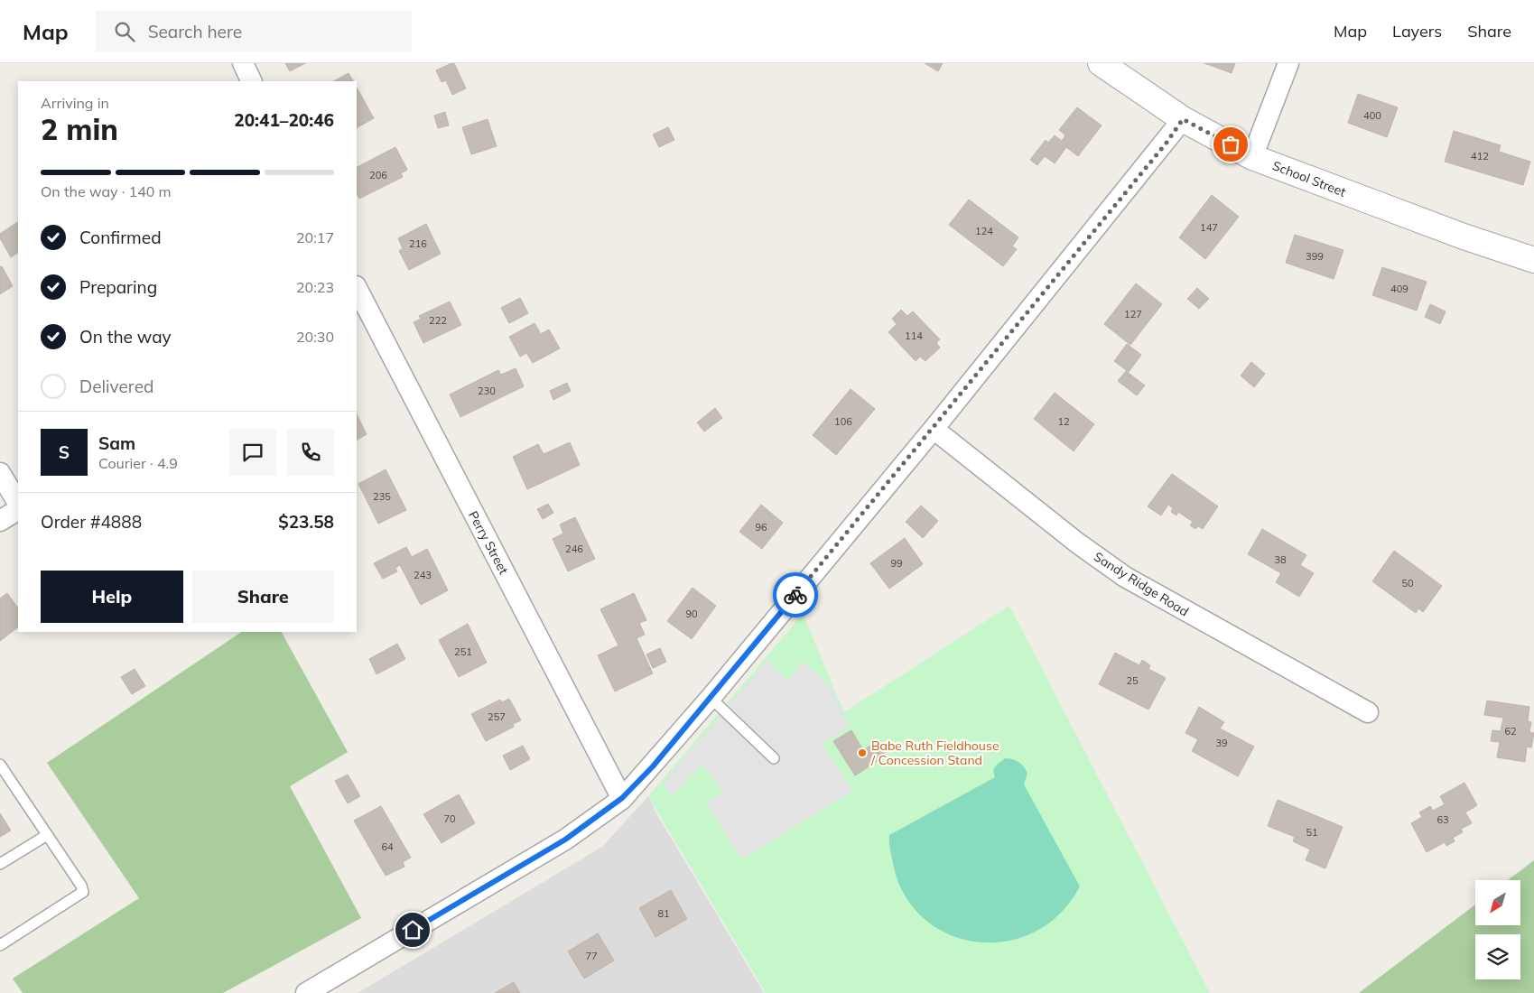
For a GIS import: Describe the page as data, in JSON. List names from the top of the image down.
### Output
{
  "streets": {
    "street": ["School Street", "Perry Street", "Sandy Ridge Road"]
  },
  "places": ["Babe Ruth Fieldhouse / Concession Stand"],
  "house_numbers": [
    "400",
    "412",
    "206",
    "147",
    "124",
    "216",
    "399",
    "409",
    "127",
    "222",
    "114",
    "230",
    "106",
    "12",
    "235",
    "96",
    "246",
    "38",
    "99",
    "243",
    "50",
    "90",
    "251",
    "25",
    "257",
    "62",
    "39",
    "70",
    "63",
    "51",
    "64",
    "81",
    "77"
  ],
  "north": "bottom left",
  "page": {
    "header": "Map",
    "search": "Search here",
    "nav": ["Map", "Layers", "Share"],
    "heading": ["2 min", "Arriving in", "20:41–20:46"],
    "panel": [
      "Sam",
      "Courier · 4.9",
      "Order #4888",
      "$23.58"
    ],
    "bar": "On the way · 140 m",
    "list": [
      ["Confirmed", "20:17"],
      ["Preparing", "20:23"],
      ["On the way", "20:30"],
      "Delivered"
    ],
    "round": "S",
    "buttons": ["Help", "Share"]
  }
}
